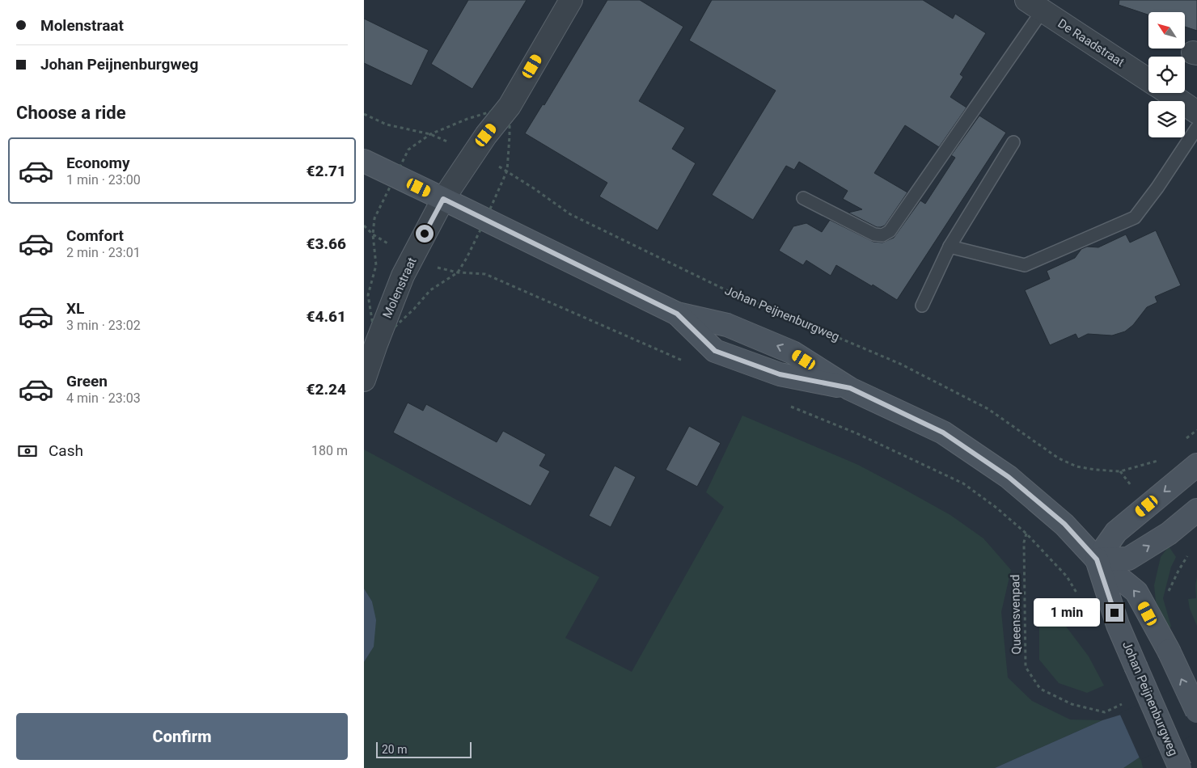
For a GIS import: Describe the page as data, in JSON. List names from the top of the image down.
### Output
{
  "streets": {
    "main road": ["Johan Peijnenburgweg"],
    "street": ["De Raadstraat", "Molenstraat"],
    "path": ["Queensvenpad"]
  },
  "crossings": [
    ["Molenstraat", "Johan Peijnenburgweg"]
  ],
  "scale_bar": "20 m",
  "north": "top left",
  "page": {
    "banner": ["Molenstraat", "Johan Peijnenburgweg"],
    "heading": "Choose a ride",
    "list": [
      {
        "name": "Economy",
        "note": "1 min · 23:00",
        "value": "€2.71"
      },
      {
        "name": "Comfort",
        "note": "2 min · 23:01",
        "value": "€3.66"
      },
      {
        "name": "XL",
        "note": "3 min · 23:02",
        "value": "€4.61"
      },
      {
        "name": "Green",
        "note": "4 min · 23:03",
        "value": "€2.24"
      }
    ],
    "pay": ["Cash", "180 m"],
    "bubble": "1 min",
    "buttons": "Confirm",
    "scale": "20 m"
  }
}
